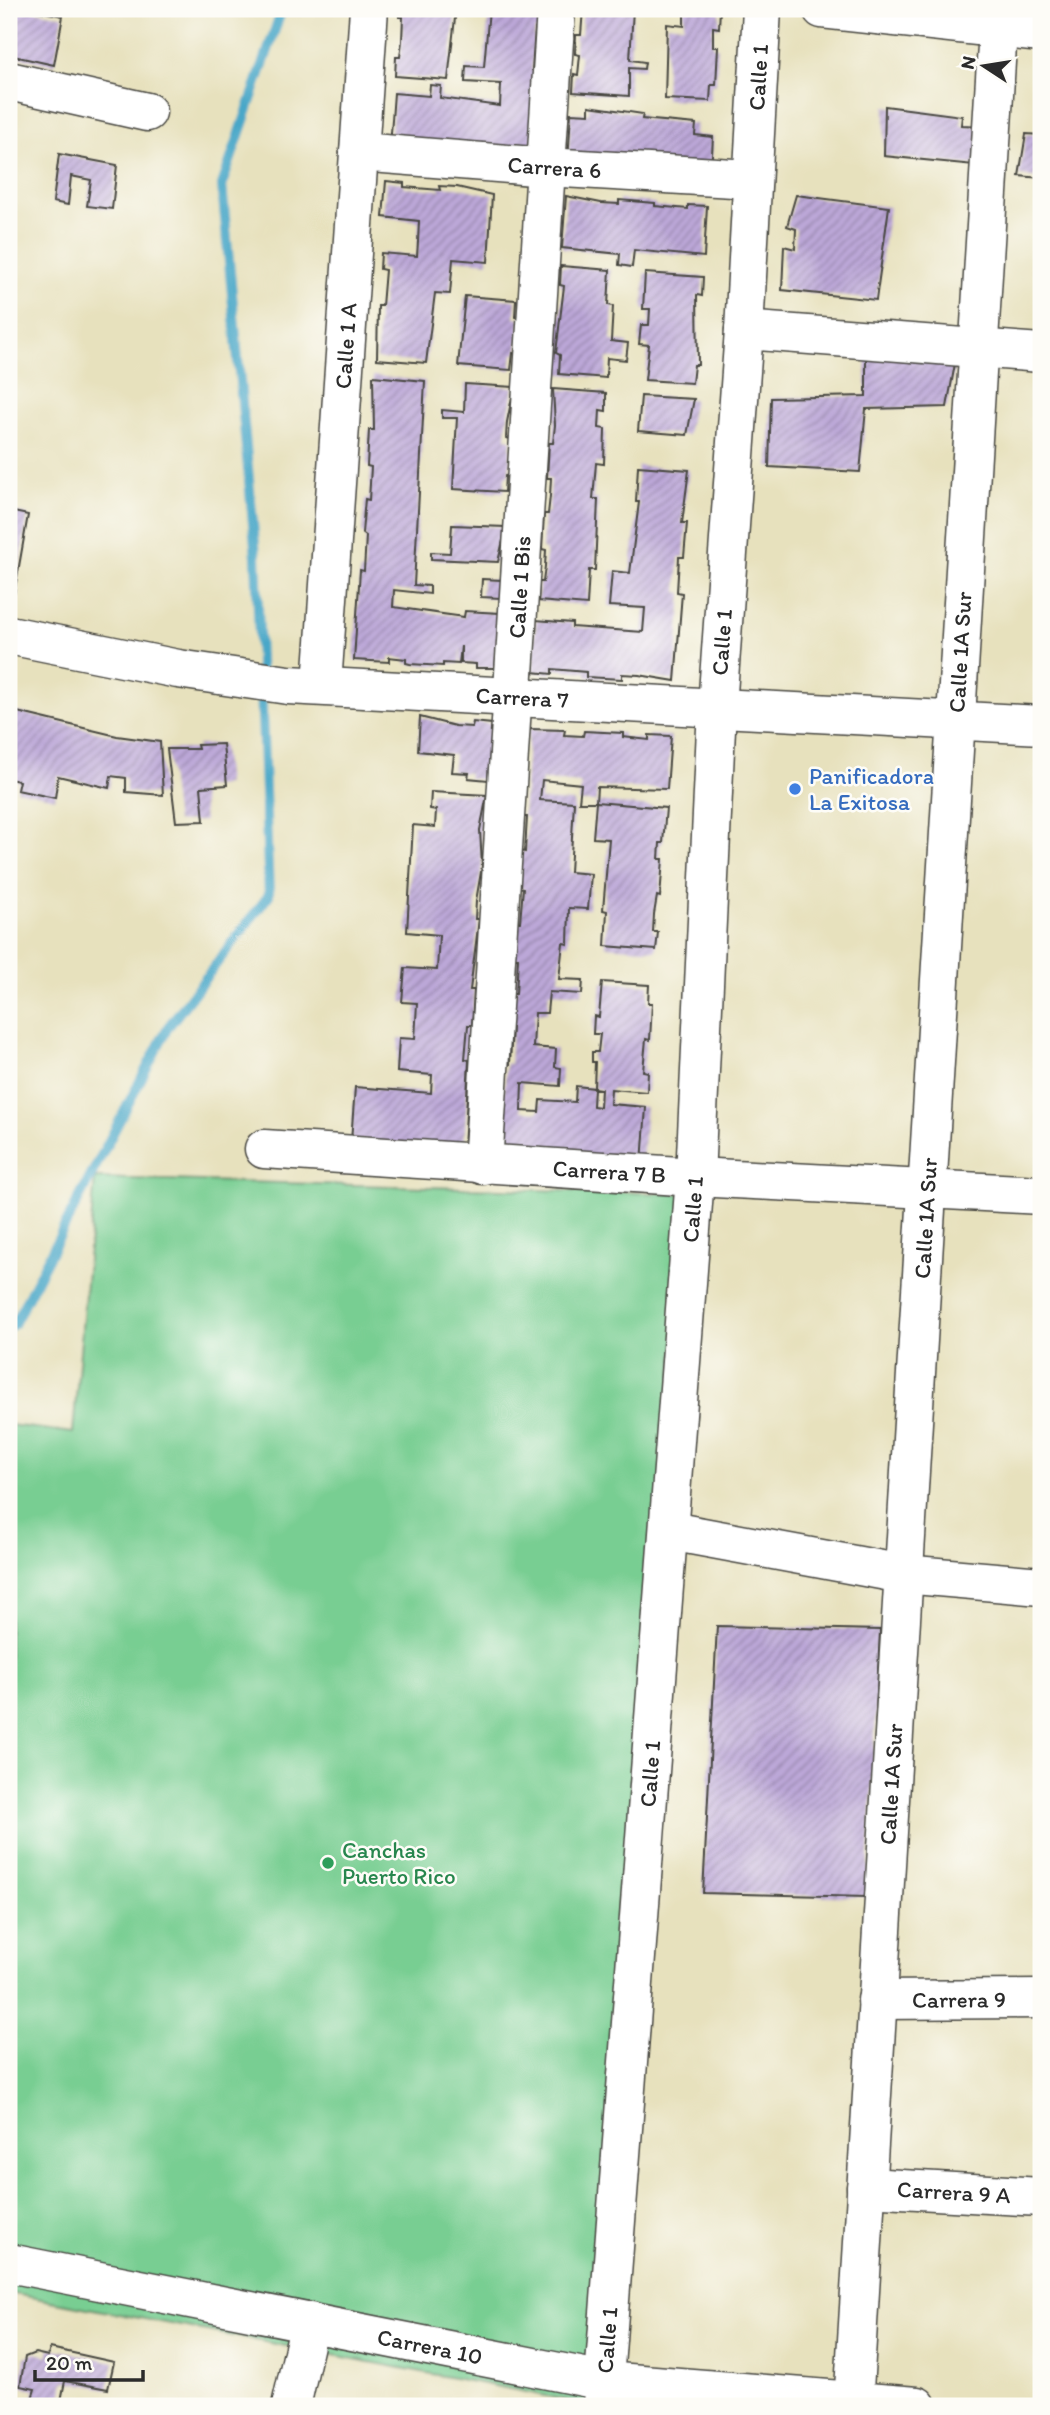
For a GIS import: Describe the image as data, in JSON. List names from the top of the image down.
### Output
{
  "streets": {
    "street": [
      "Calle 1",
      "Carrera 6",
      "Calle 1 A",
      "Calle 1 Bis",
      "Calle 1A Sur",
      "Carrera 7",
      "Carrera 7 B",
      "Carrera 9",
      "Carrera 9 A",
      "Carrera 10"
    ]
  },
  "crossings": [
    ["Calle 1", "Carrera 6"],
    ["Calle 1", "Carrera 7"],
    ["Calle 1", "Carrera 7 B"],
    ["Calle 1", "Carrera 10"],
    ["Carrera 6", "Calle 1 A"],
    ["Carrera 6", "Calle 1 Bis"],
    ["Calle 1 A", "Carrera 7"],
    ["Calle 1 Bis", "Carrera 7"],
    ["Calle 1 Bis", "Carrera 7 B"],
    ["Calle 1A Sur", "Carrera 7"],
    ["Calle 1A Sur", "Carrera 7 B"],
    ["Calle 1A Sur", "Carrera 9"],
    ["Calle 1A Sur", "Carrera 9 A"],
    ["Calle 1A Sur", "Carrera 10"]
  ],
  "places": ["Panificadora La Exitosa", "Canchas Puerto Rico"],
  "scale_bar": "20 m",
  "north": "left"
}
